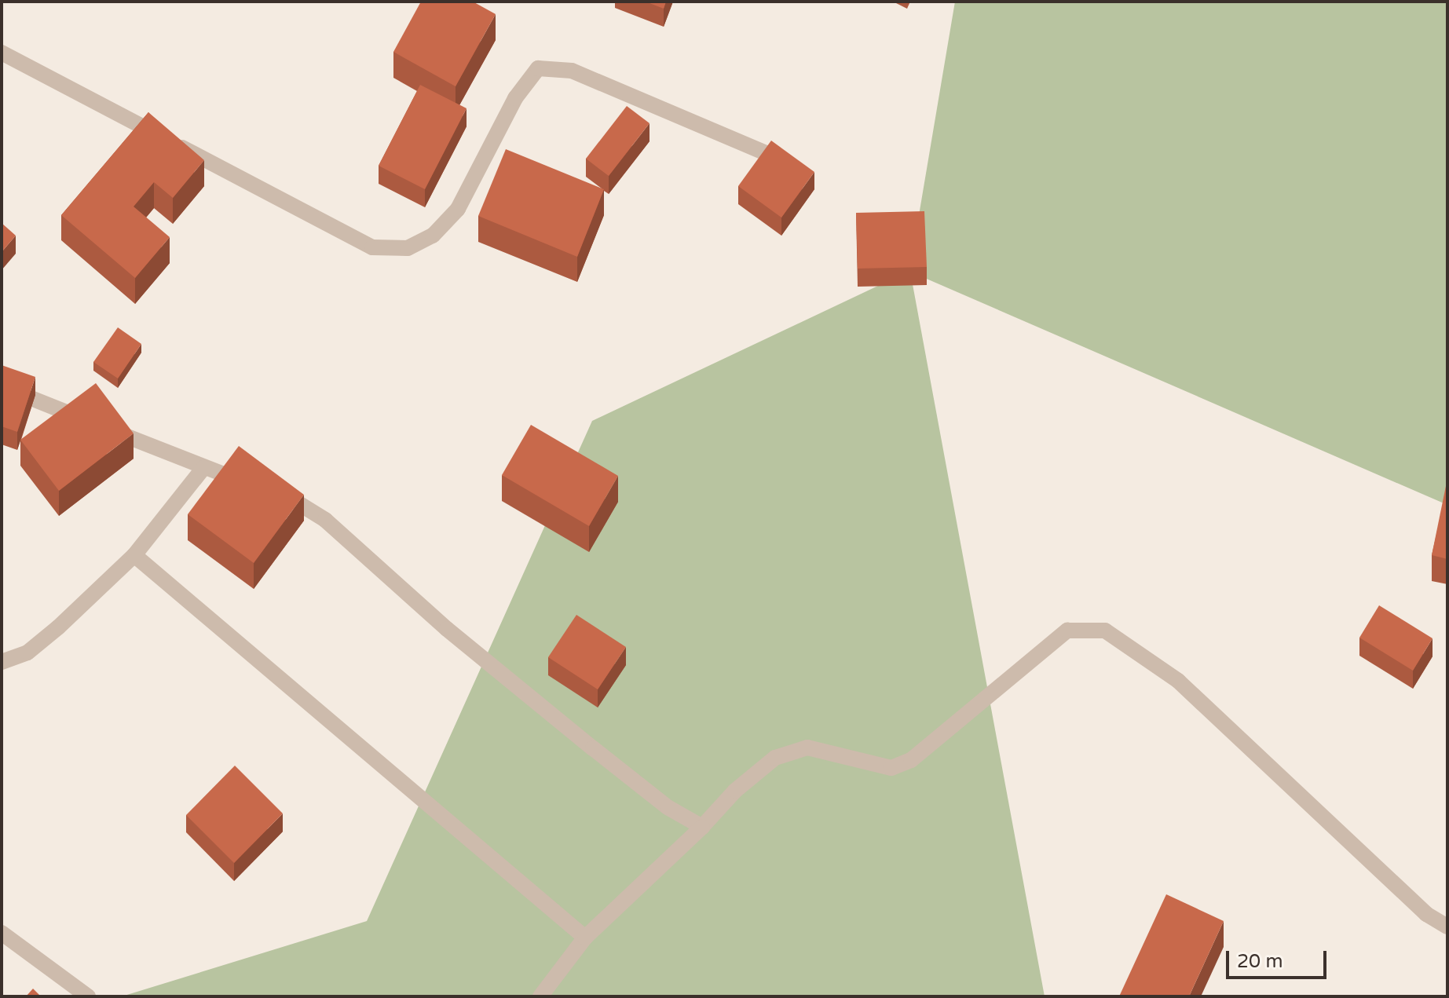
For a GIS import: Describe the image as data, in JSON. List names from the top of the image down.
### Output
{
  "scale_bar": "20 m"
}
